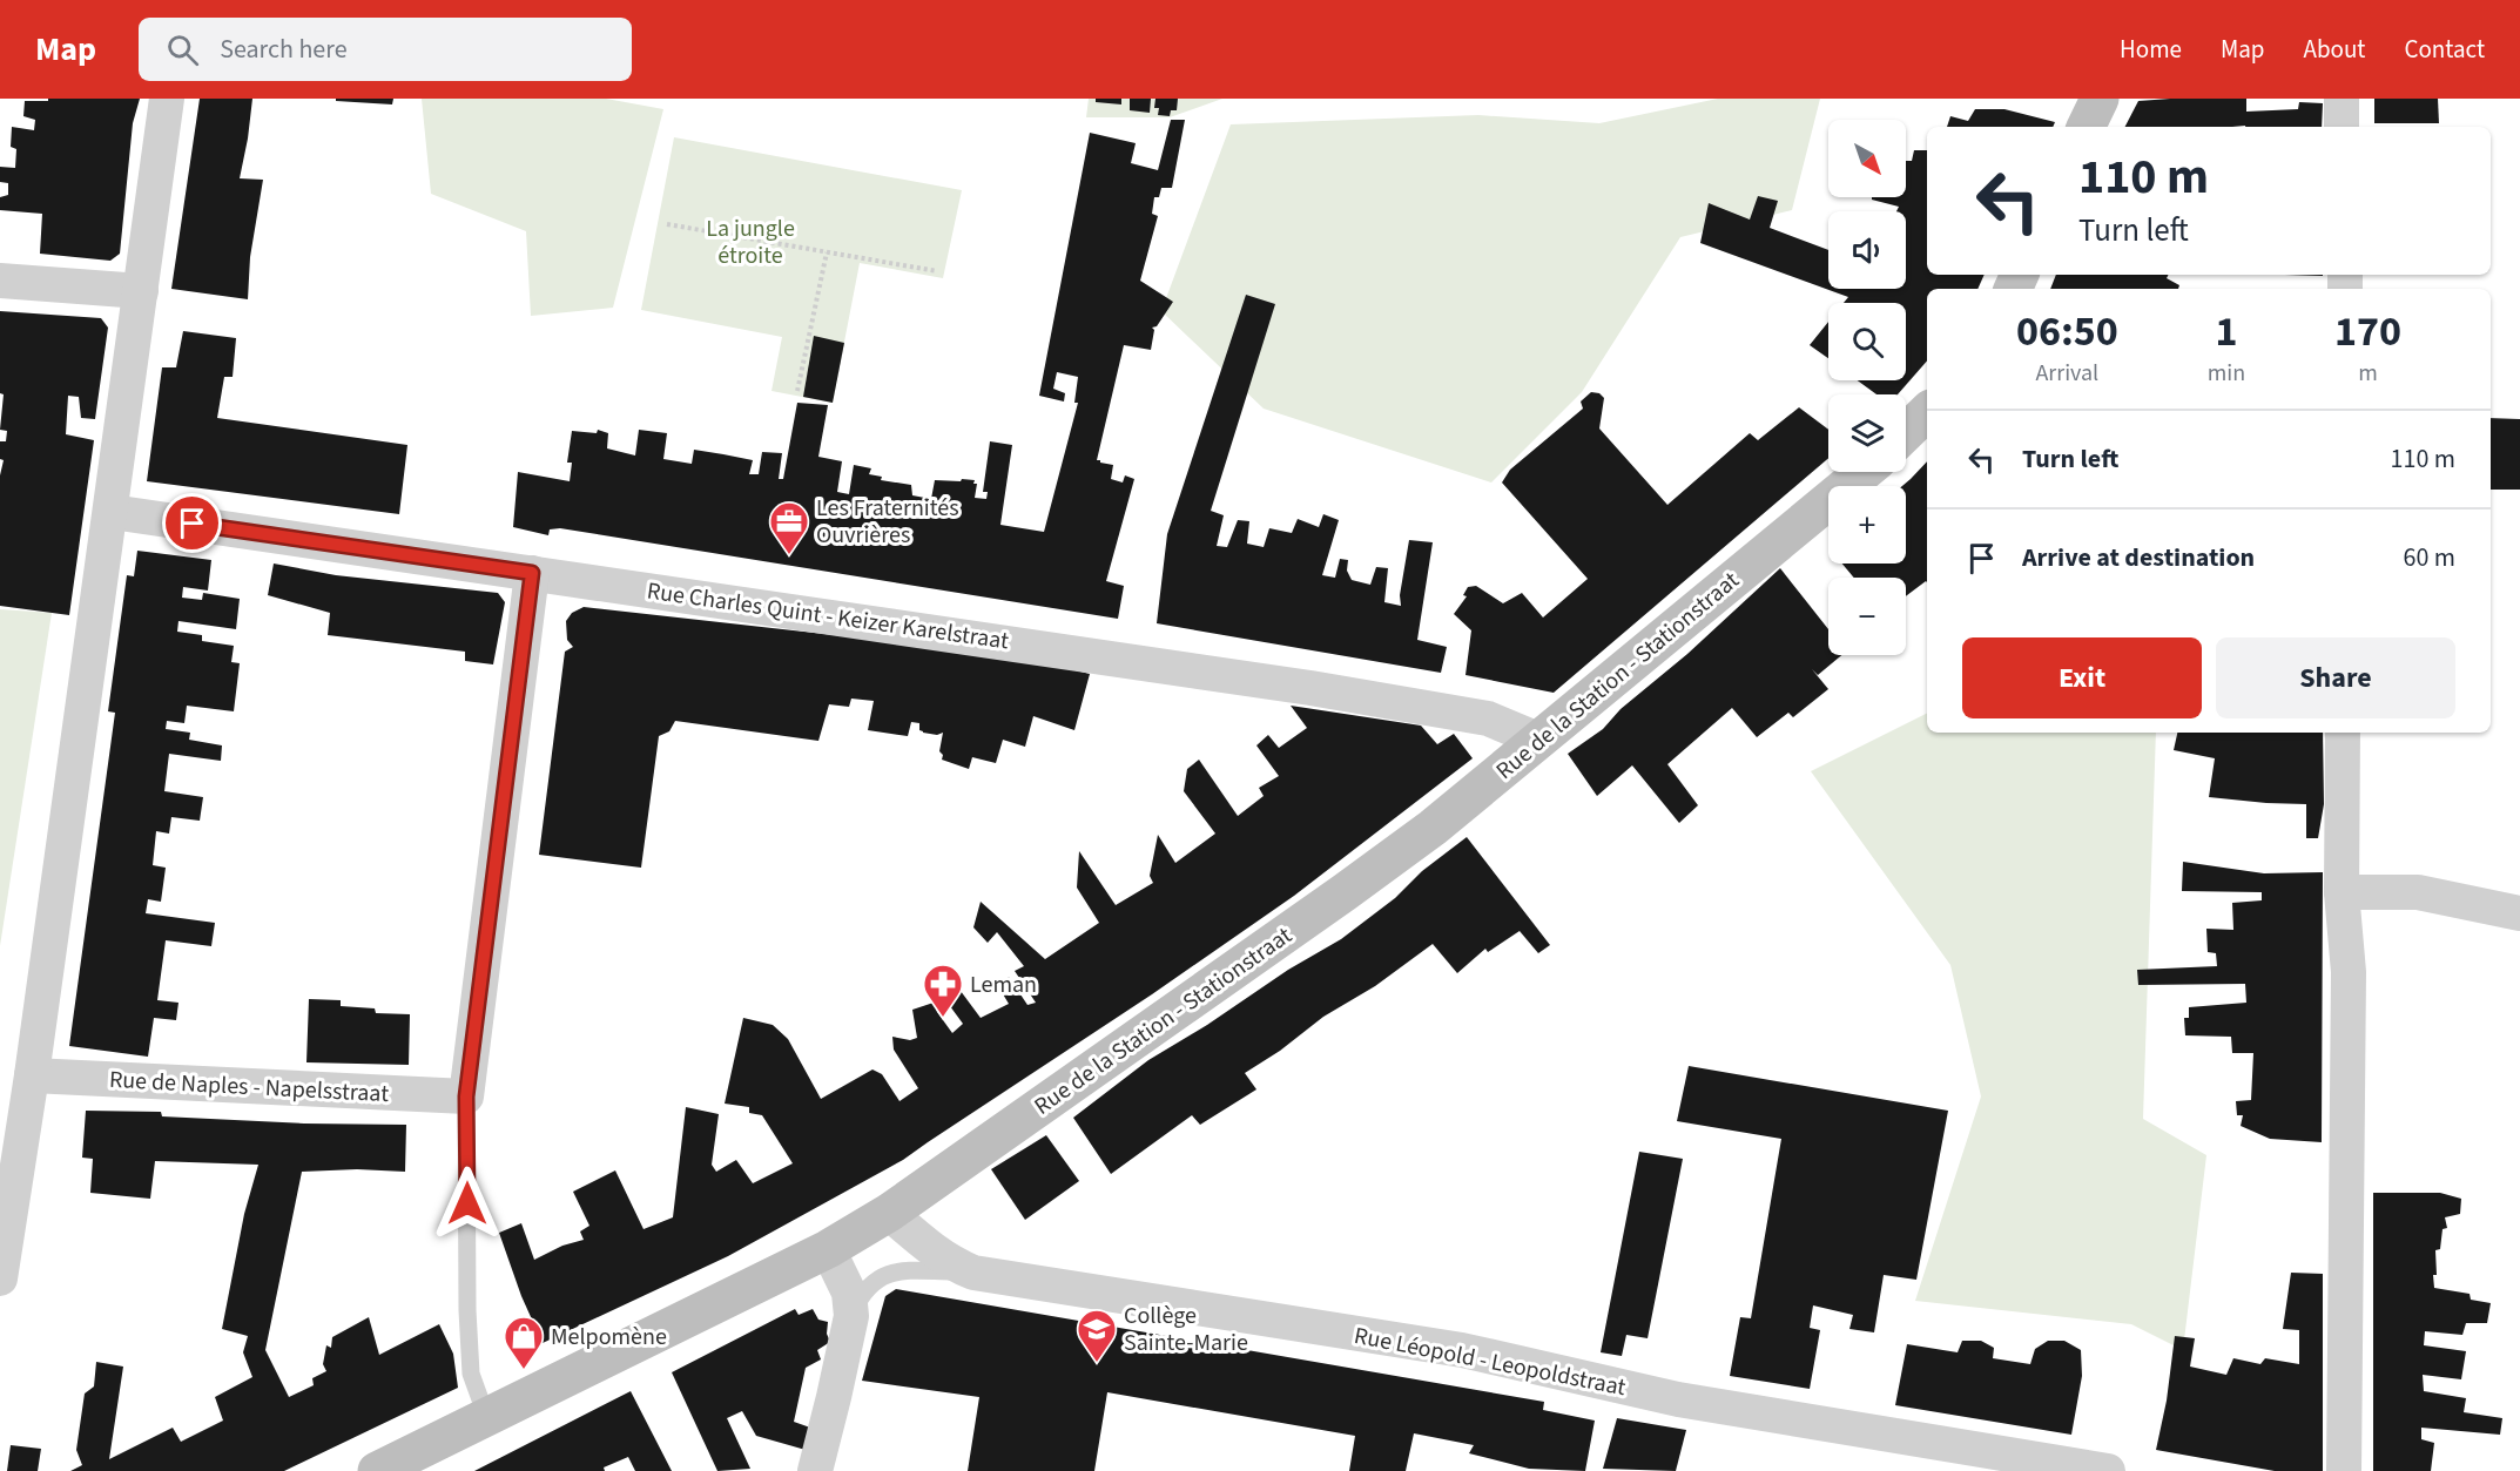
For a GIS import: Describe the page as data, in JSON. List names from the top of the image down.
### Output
{
  "streets": {
    "street": [
      "Rue Charles Quint - Keizer Karelstraat",
      "Rue de la Station - Stationstraat",
      "Rue de Naples - Napelsstraat",
      "Rue Léopold - Leopoldstraat"
    ]
  },
  "crossings": [
    ["Rue Charles Quint - Keizer Karelstraat", "Rue de la Station - Stationstraat"],
    ["Rue de la Station - Stationstraat", "Rue Léopold - Leopoldstraat"]
  ],
  "parks": ["La jungle étroite"],
  "places": {
    "office": ["Les Fraternités Ouvrières"],
    "pharmacy": ["Leman"],
    "school or university": ["Collège Sainte-Marie"],
    "shop": ["Melpomène"]
  },
  "north": "bottom right",
  "page": {
    "header": "Map",
    "search": "Search here",
    "nav": [
      "Home",
      "Map",
      "About",
      "Contact"
    ],
    "map_buttons": ["+", "−"],
    "turn": ["110 m", "Turn left"],
    "eta": [
      "06:50",
      "Arrival",
      "1",
      "min",
      "170",
      "m"
    ],
    "list": [
      {
        "name": "Turn left",
        "value": "110 m"
      },
      {
        "name": "Arrive at destination",
        "value": "60 m"
      }
    ],
    "buttons": ["Exit", "Share"]
  }
}
